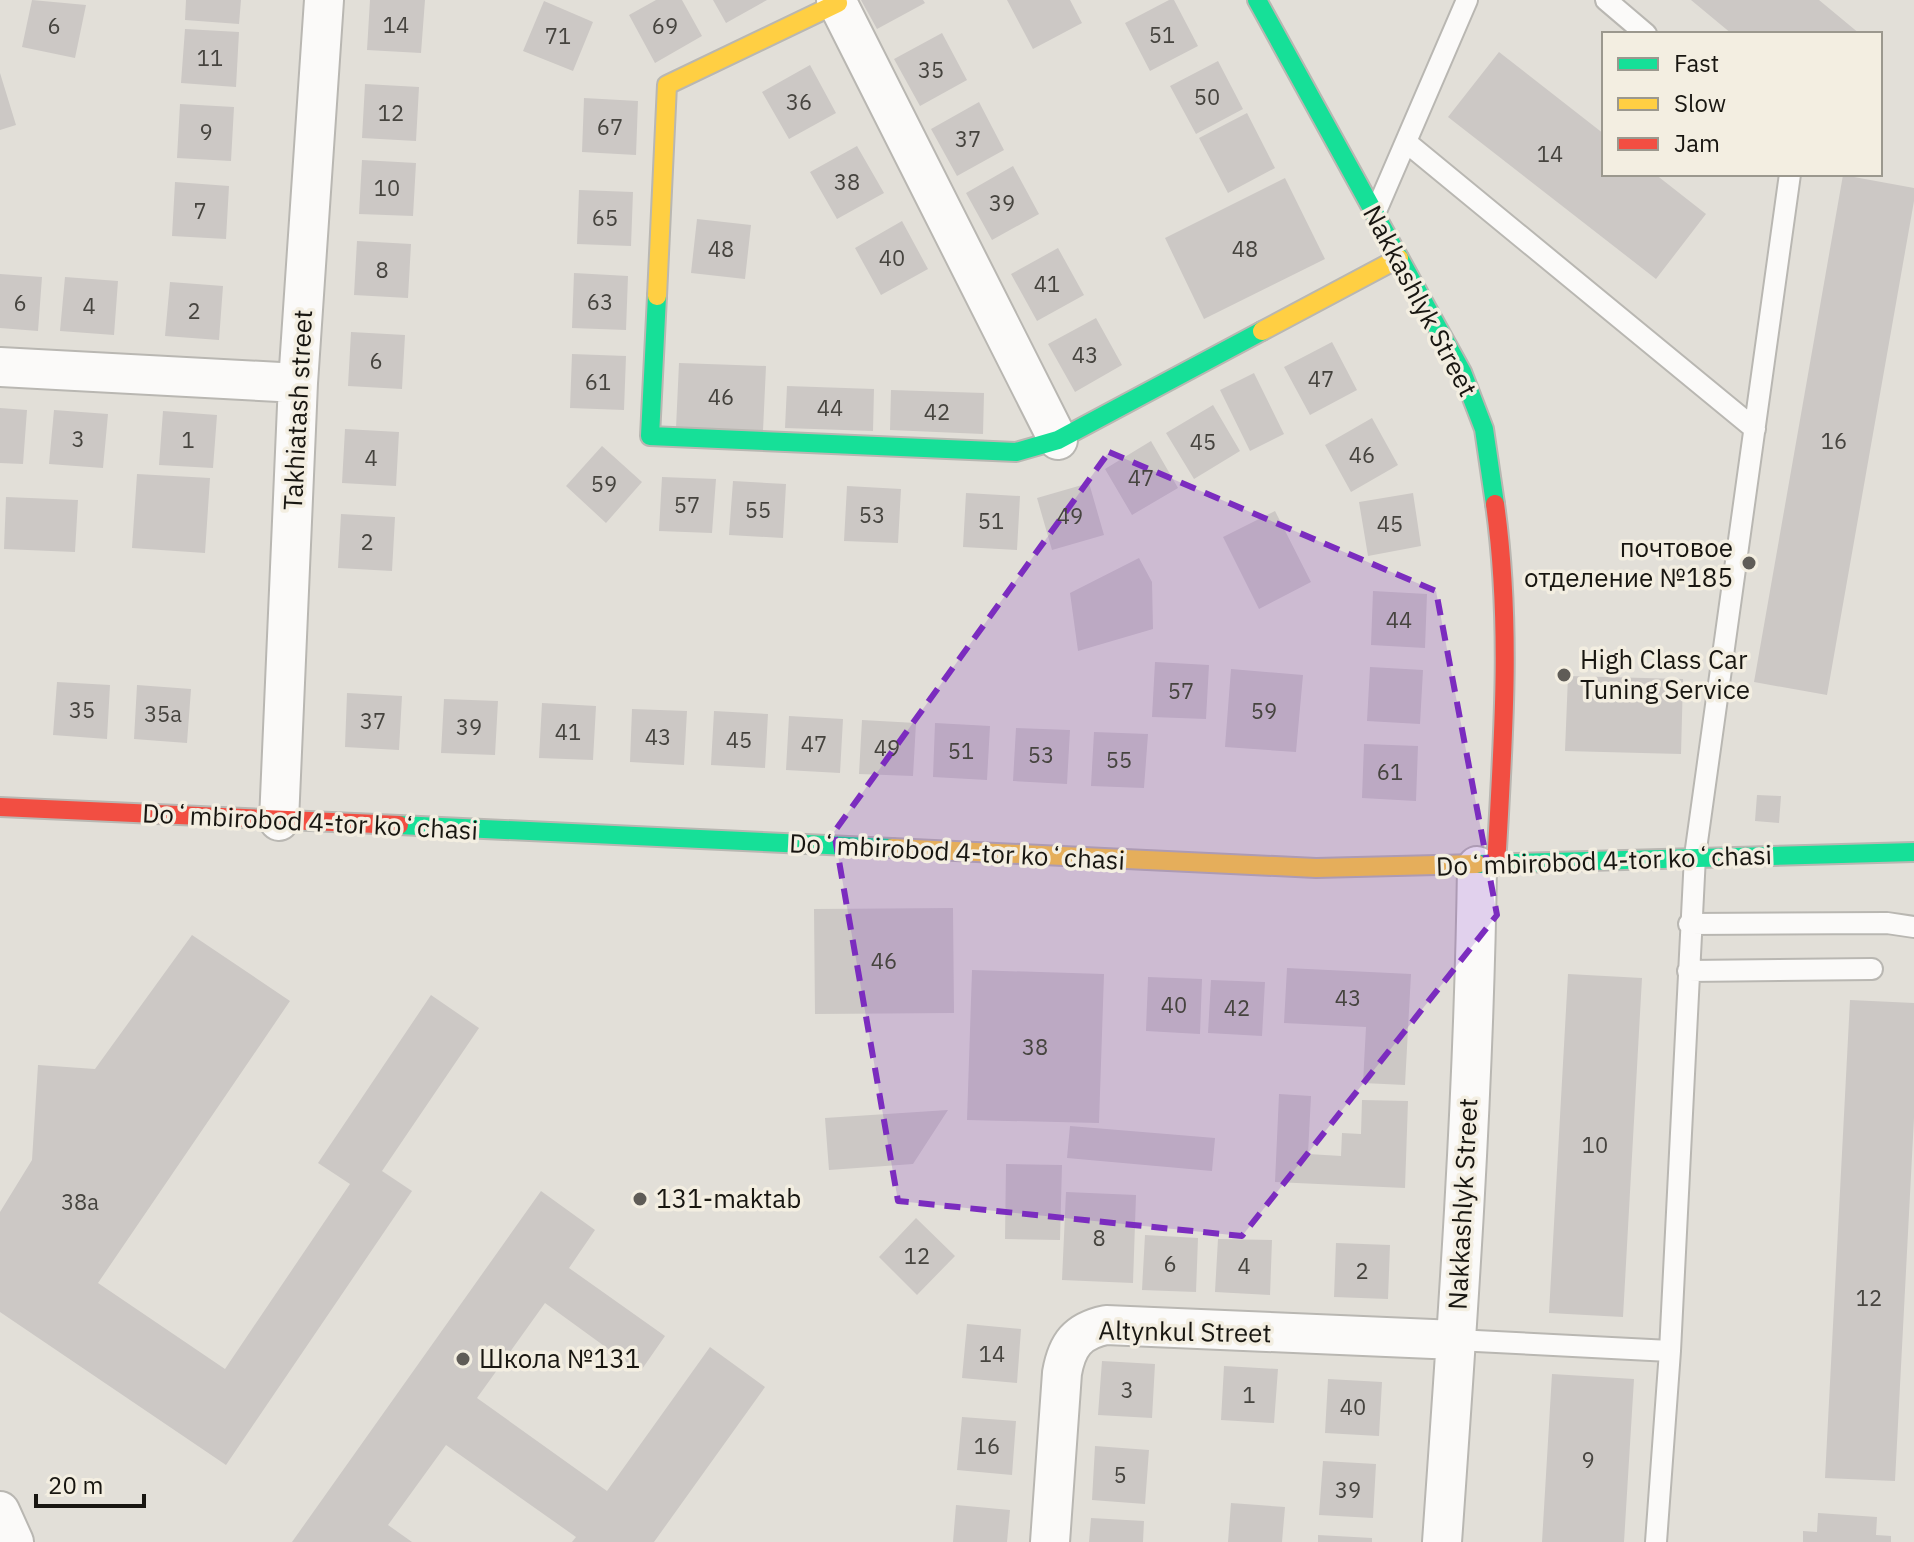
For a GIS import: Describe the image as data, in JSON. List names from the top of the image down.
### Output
{
  "streets": {
    "street": [
      "Nakkashlyk Street",
      "Takhiatash street",
      "Doʻmbirobod 4-tor koʻchasi",
      "Altynkul Street"
    ]
  },
  "crossings": [
    ["Nakkashlyk Street", "Doʻmbirobod 4-tor koʻchasi"],
    ["Nakkashlyk Street", "Altynkul Street"],
    ["Takhiatash street", "Doʻmbirobod 4-tor koʻchasi"]
  ],
  "places": [
    "почтовое отделение №185",
    "High Class Car Tuning Service",
    "131-maktab",
    "Школа №131"
  ],
  "house_numbers": [
    "14",
    "6",
    "69",
    "51",
    "71",
    "11",
    "35",
    "50",
    "36",
    "12",
    "67",
    "9",
    "37",
    "14",
    "38",
    "10",
    "39",
    "7",
    "65",
    "48",
    "48",
    "40",
    "8",
    "41",
    "63",
    "6",
    "4",
    "2",
    "43",
    "6",
    "47",
    "61",
    "46",
    "44",
    "42",
    "3",
    "1",
    "16",
    "45",
    "46",
    "4",
    "47",
    "59",
    "57",
    "55",
    "53",
    "49",
    "51",
    "45",
    "2",
    "44",
    "57",
    "35",
    "59",
    "35а",
    "37",
    "39",
    "41",
    "43",
    "45",
    "47",
    "49",
    "51",
    "53",
    "55",
    "61",
    "46",
    "43",
    "40",
    "42",
    "38",
    "10",
    "38a",
    "8",
    "12",
    "6",
    "4",
    "2",
    "12",
    "14",
    "3",
    "1",
    "40",
    "16",
    "9",
    "5",
    "39"
  ],
  "legend": ["Fast", "Slow", "Jam"],
  "scale_bar": "20 m"
}
